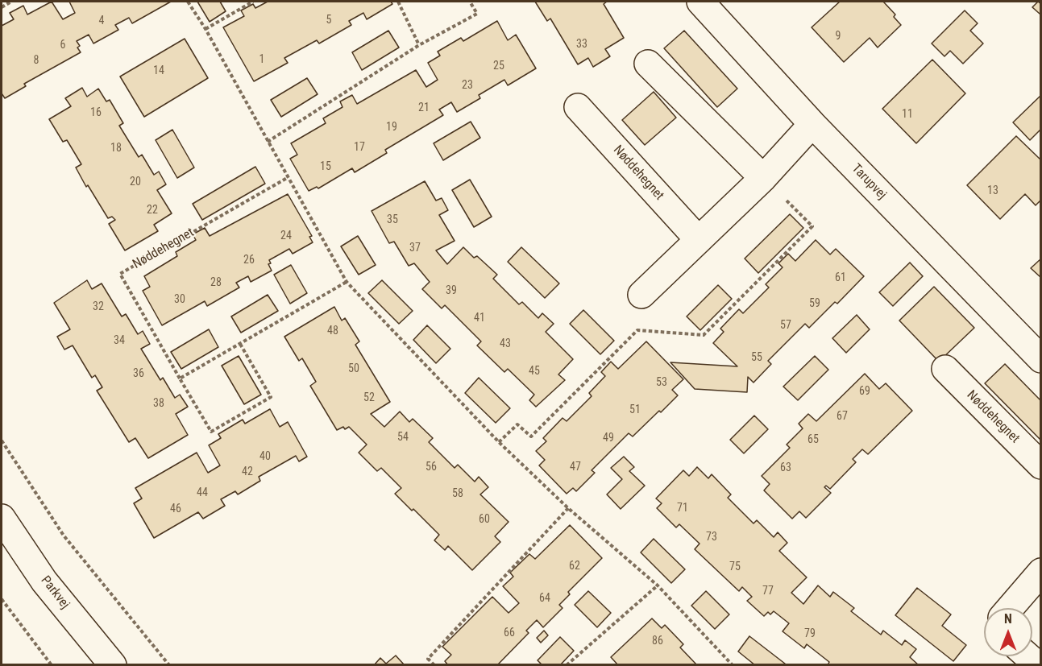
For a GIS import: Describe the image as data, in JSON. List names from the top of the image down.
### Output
{
  "streets": {
    "street": ["Nøddehegnet", "Tarupvej", "Parkvej"]
  },
  "house_numbers": [
    "5",
    "4",
    "9",
    "33",
    "6",
    "1",
    "8",
    "25",
    "14",
    "23",
    "21",
    "16",
    "11",
    "19",
    "17",
    "18",
    "15",
    "20",
    "13",
    "22",
    "35",
    "24",
    "37",
    "26",
    "61",
    "28",
    "39",
    "30",
    "59",
    "32",
    "41",
    "57",
    "48",
    "34",
    "43",
    "55",
    "50",
    "45",
    "36",
    "53",
    "69",
    "52",
    "38",
    "51",
    "67",
    "54",
    "49",
    "65",
    "40",
    "56",
    "47",
    "63",
    "42",
    "44",
    "58",
    "71",
    "46",
    "60",
    "73",
    "62",
    "75",
    "77",
    "64",
    "66",
    "79",
    "86"
  ],
  "north": "top"
}
